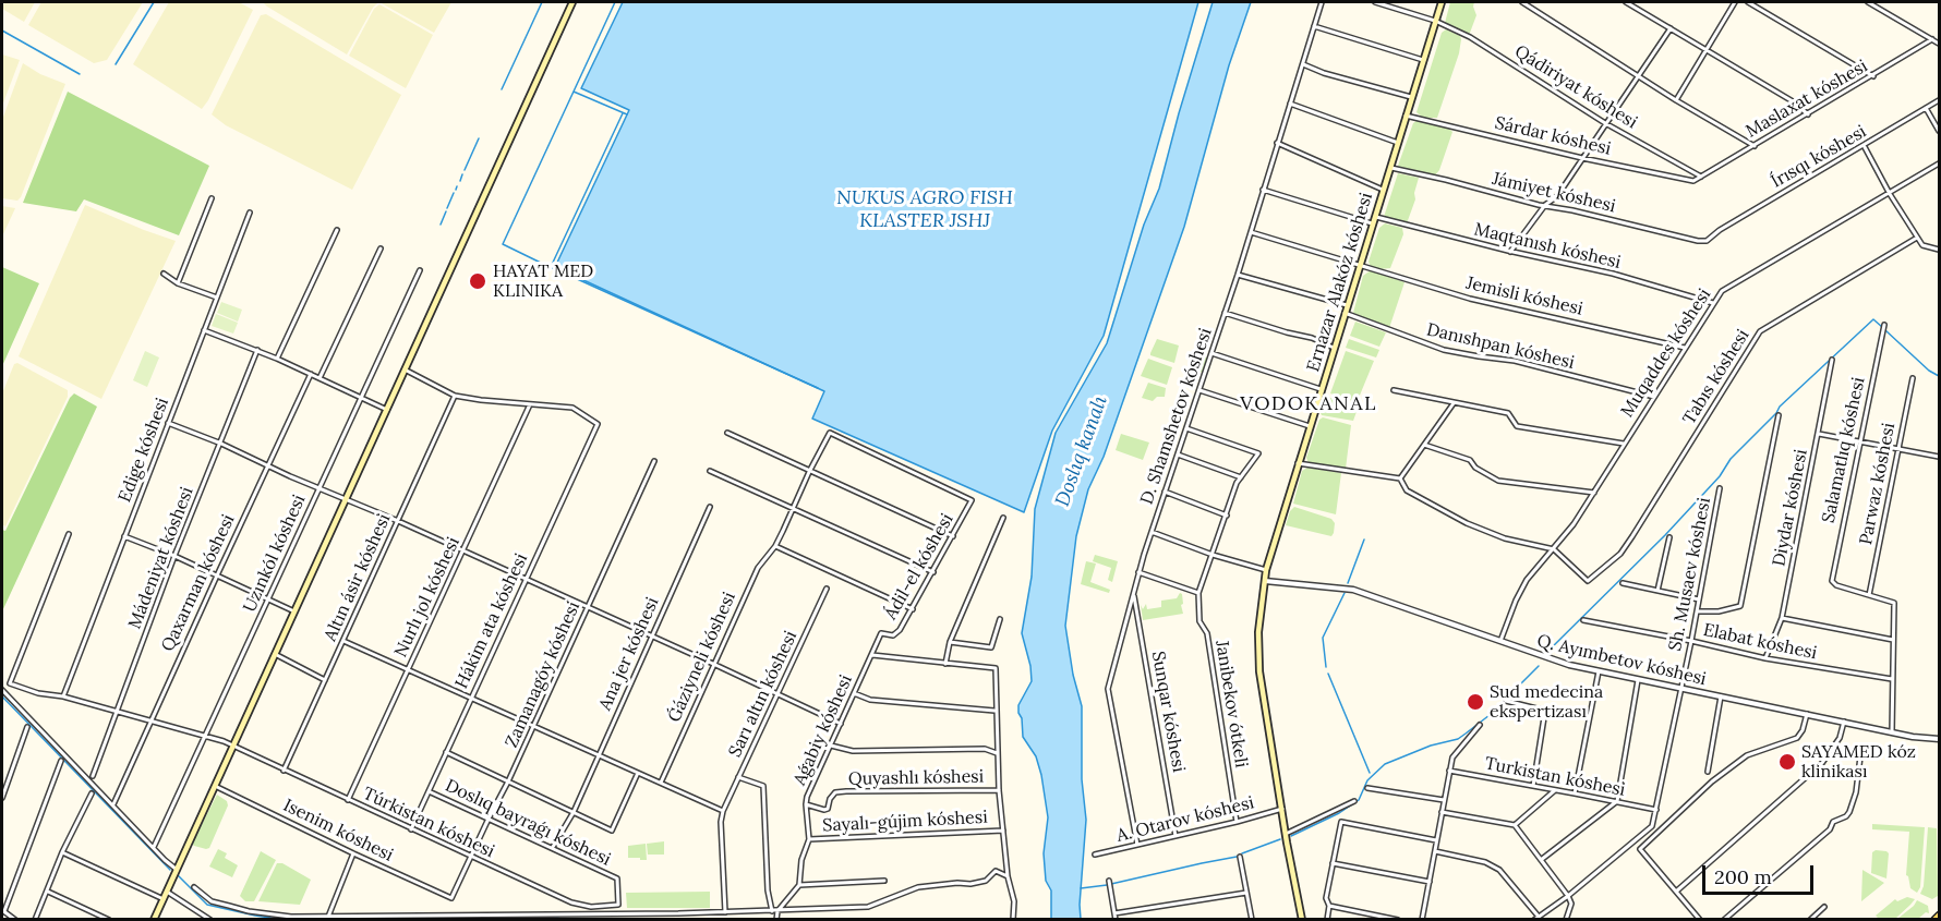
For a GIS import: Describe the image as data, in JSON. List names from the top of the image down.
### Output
{
  "streets": {
    "main road": ["Ernazar Alakóz kóshesi"],
    "street": [
      "Qádiriyat kóshesi",
      "Maslaxat kóshesi",
      "Sárdar kóshesi",
      "Írısqı kóshesi",
      "Jámiyet kóshesi",
      "Maqtanısh kóshesi",
      "Jemisli kóshesi",
      "Danıshpan kóshesi",
      "Muqaddes kóshesi",
      "Tabıs kóshesi",
      "D. Shamshetov kóshesi",
      "Edige kóshesi",
      "Salamatlıq kóshesi",
      "Parwaz kóshesi",
      "Diydar kóshesi",
      "Uzınkól kóshesi",
      "Mádeniyat kóshesi",
      "Ádil-el kóshesi",
      "Sh. Musaev kóshesi",
      "Altın ásir kóshesi",
      "Qaxarman kóshesi",
      "Nurlı jol kóshesi",
      "Hákim ata kóshesi",
      "Elabat kóshesi",
      "Ana jer kóshesi",
      "Ǵáziyneli kóshesi",
      "Q. Ayımbetov kóshesi",
      "Zamanagóy kóshesi",
      "Sarı altın kóshesi",
      "Janibekov ótkeli",
      "Sunqar kóshesi",
      "Aǵabiy kóshesi",
      "Turkistan kóshesi",
      "Quyashlı kóshesi",
      "A. Otarov kóshesi",
      "Sayalı-gújim kóshesi",
      "Túrkistan kóshesi",
      "Doslıq bayraǵı kóshesi",
      "Isenim kóshesi"
    ]
  },
  "crossings": [
    ["Qádiriyat kóshesi", "Maslaxat kóshesi"],
    ["Qádiriyat kóshesi", "Ernazar Alakóz kóshesi"],
    ["Maslaxat kóshesi", "Sárdar kóshesi"],
    ["Sárdar kóshesi", "Ernazar Alakóz kóshesi"],
    ["Írısqı kóshesi", "Jámiyet kóshesi"],
    ["Jámiyet kóshesi", "Ernazar Alakóz kóshesi"],
    ["Maqtanısh kóshesi", "Ernazar Alakóz kóshesi"],
    ["Maqtanısh kóshesi", "Muqaddes kóshesi"],
    ["Ernazar Alakóz kóshesi", "Jemisli kóshesi"],
    ["Ernazar Alakóz kóshesi", "Danıshpan kóshesi"],
    ["Ernazar Alakóz kóshesi", "Q. Ayımbetov kóshesi"],
    ["Ernazar Alakóz kóshesi", "A. Otarov kóshesi"],
    ["Jemisli kóshesi", "Muqaddes kóshesi"],
    ["Jemisli kóshesi", "D. Shamshetov kóshesi"],
    ["Danıshpan kóshesi", "Muqaddes kóshesi"],
    ["Muqaddes kóshesi", "Tabıs kóshesi"],
    ["Muqaddes kóshesi", "Q. Ayımbetov kóshesi"],
    ["D. Shamshetov kóshesi", "Sunqar kóshesi"],
    ["D. Shamshetov kóshesi", "A. Otarov kóshesi"],
    ["Edige kóshesi", "Túrkistan kóshesi"],
    ["Salamatlıq kóshesi", "Parwaz kóshesi"],
    ["Diydar kóshesi", "Elabat kóshesi"],
    ["Uzınkól kóshesi", "Túrkistan kóshesi"],
    ["Mádeniyat kóshesi", "Túrkistan kóshesi"],
    ["Ádil-el kóshesi", "Ǵáziyneli kóshesi"],
    ["Ádil-el kóshesi", "Aǵabiy kóshesi"],
    ["Sh. Musaev kóshesi", "Elabat kóshesi"],
    ["Sh. Musaev kóshesi", "Q. Ayımbetov kóshesi"],
    ["Sh. Musaev kóshesi", "Turkistan kóshesi"],
    ["Altın ásir kóshesi", "Túrkistan kóshesi"],
    ["Qaxarman kóshesi", "Túrkistan kóshesi"],
    ["Nurlı jol kóshesi", "Hákim ata kóshesi"],
    ["Nurlı jol kóshesi", "Túrkistan kóshesi"],
    ["Hákim ata kóshesi", "Túrkistan kóshesi"],
    ["Hákim ata kóshesi", "Doslıq bayraǵı kóshesi"],
    ["Ana jer kóshesi", "Doslıq bayraǵı kóshesi"],
    ["Zamanagóy kóshesi", "Túrkistan kóshesi"],
    ["Zamanagóy kóshesi", "Doslıq bayraǵı kóshesi"],
    ["Zamanagóy kóshesi", "Isenim kóshesi"],
    ["Janibekov ótkeli", "A. Otarov kóshesi"],
    ["Sunqar kóshesi", "A. Otarov kóshesi"],
    ["Aǵabiy kóshesi", "Quyashlı kóshesi"],
    ["Aǵabiy kóshesi", "Sayalı-gújim kóshesi"],
    ["Túrkistan kóshesi", "Doslıq bayraǵı kóshesi"]
  ],
  "districts": ["VODOKANAL"],
  "water": ["NUKUS AGRO FISH KLASTER JSHJ", "Doslıq kanalı"],
  "places": ["HAYAT MED KLINIKA", "Sud medecina ekspertizası", "SAYAMED kóz klinikası"],
  "scale_bar": "200 m"
}
